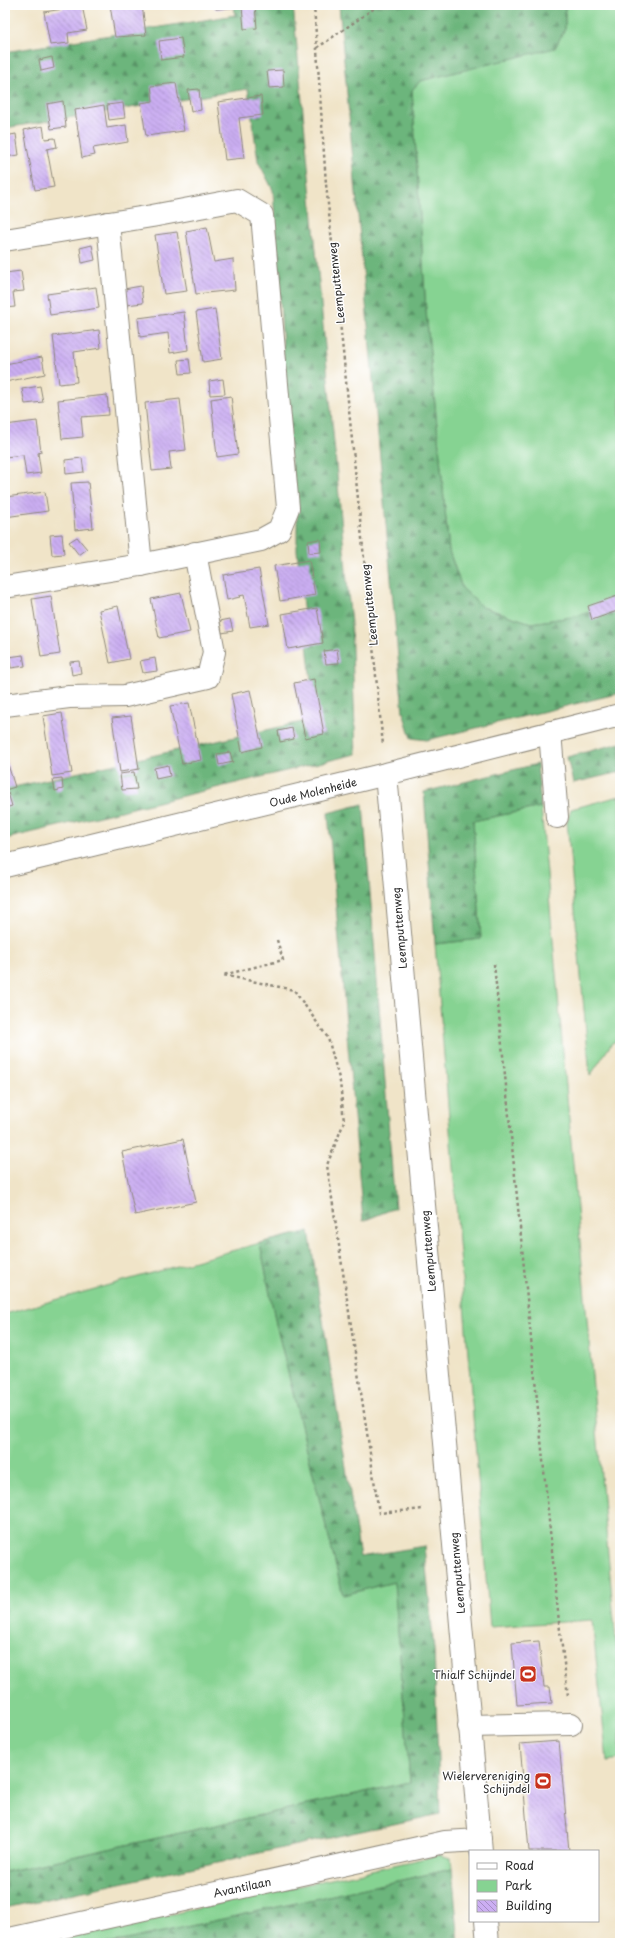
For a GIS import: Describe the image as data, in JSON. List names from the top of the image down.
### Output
{
  "streets": {
    "street": ["Leemputtenweg", "Oude Molenheide", "Avantilaan"]
  },
  "crossings": [
    ["Leemputtenweg", "Oude Molenheide"],
    ["Leemputtenweg", "Avantilaan"]
  ],
  "places": {
    "sports": ["Thialf Schijndel", "Wielervereniging Schijndel"]
  },
  "legend": ["Road", "Park", "Building"]
}
